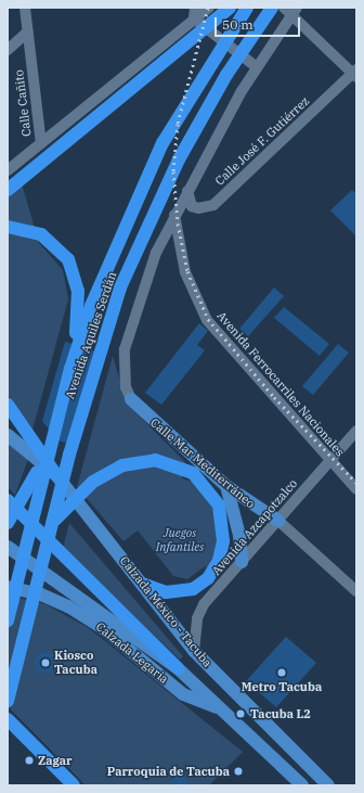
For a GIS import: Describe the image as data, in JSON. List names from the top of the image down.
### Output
{
  "streets": {
    "highway": ["Avenida Aquiles Serdán"],
    "main road": ["Calle Mar Mediterráneo", "Calzada México - Tacuba", "Calzada Legaria"],
    "street": [
      "Calle Cañito",
      "Calle José F. Gutiérrez",
      "Avenida Ferrocarriles Nacionales",
      "Avenida Azcapotzalco"
    ]
  },
  "crossings": [
    ["Avenida Ferrocarriles Nacionales", "Avenida Azcapotzalco"],
    ["Calle Mar Mediterráneo", "Avenida Azcapotzalco"],
    ["Avenida Azcapotzalco", "Calzada México - Tacuba"],
    ["Calzada México - Tacuba", "Calzada Legaria"]
  ],
  "parks": ["Juegos Infantiles"],
  "places": [
    "Kiosco Tacuba",
    "Metro Tacuba",
    "Tacuba L2",
    "Zagar",
    "Parroquia de Tacuba"
  ],
  "scale_bar": "50 m"
}
